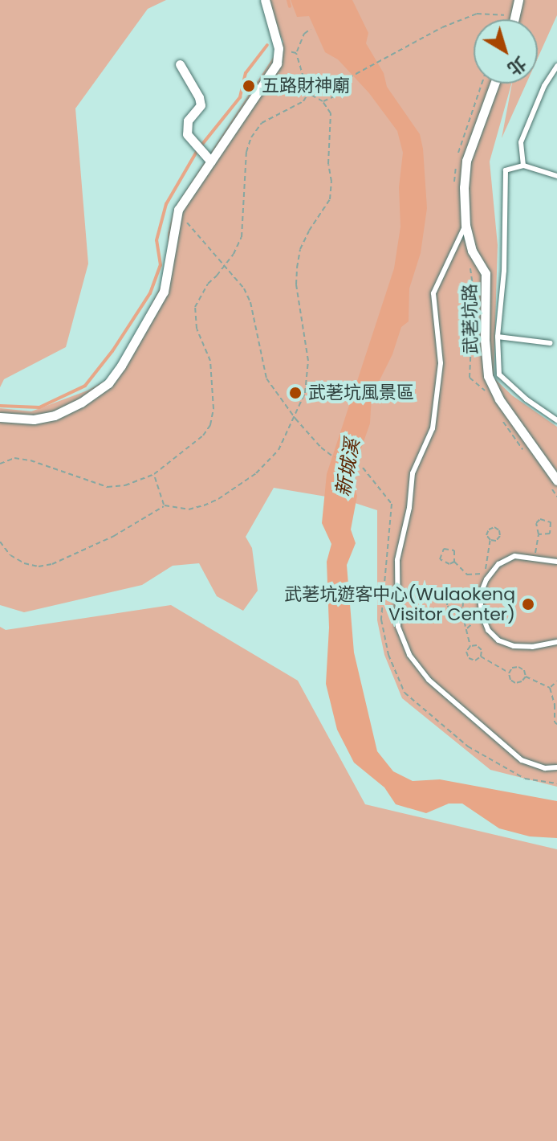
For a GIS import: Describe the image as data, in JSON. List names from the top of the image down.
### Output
{
  "streets": {
    "street": ["武荖坑路"]
  },
  "water": ["新城溪"],
  "places": ["五路財神廟", "武荖坑風景區", "武荖坑遊客中心(Wulaokeng Visitor Center)"],
  "north": "bottom right"
}
